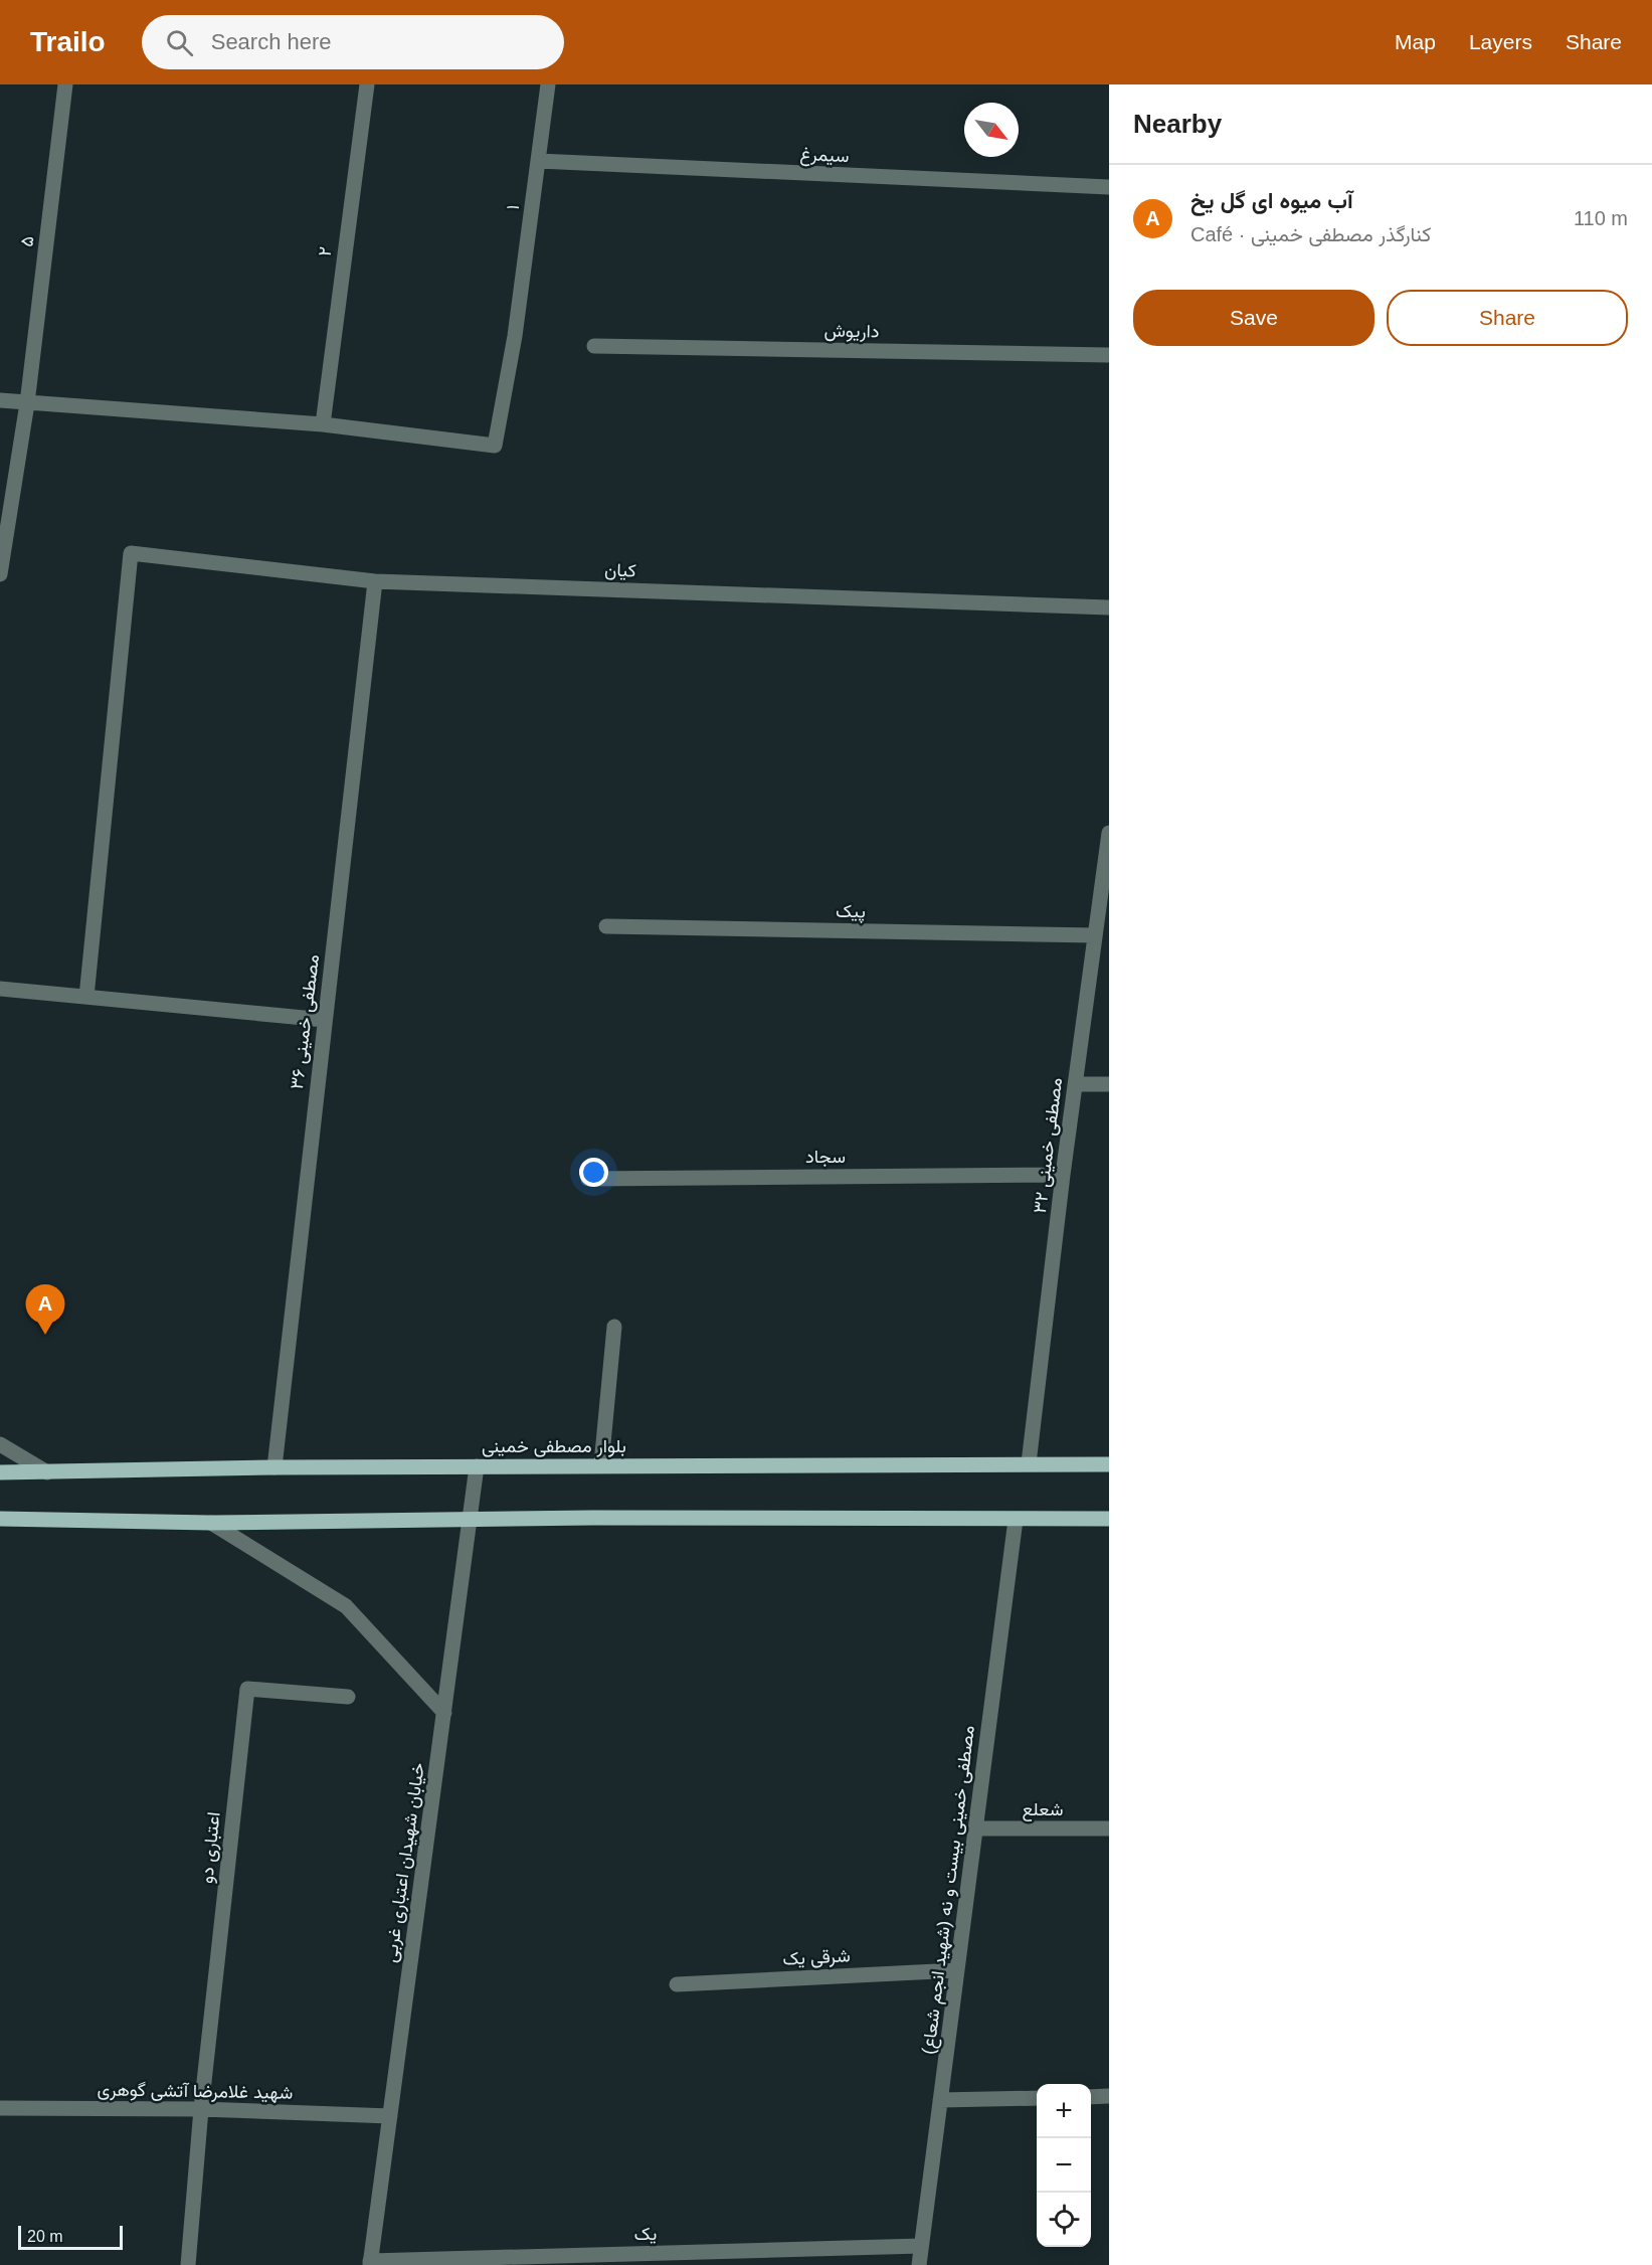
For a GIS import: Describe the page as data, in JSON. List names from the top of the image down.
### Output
{
  "streets": {
    "main road": ["بلوار مصطفی خمینی"],
    "street": [
      "سیمرغ",
      "۱",
      "۵",
      "۲",
      "داریوش",
      "کیان",
      "پیک",
      "مصطفی خمینی ۳۶",
      "مصطفی خمینی ۳۲",
      "سجاد",
      "شعلع",
      "اعتباری دو",
      "خیابان شهیدان اعتباری غربی",
      "مصطفی خمینی بیست و نه (شهید انجم شعاع)",
      "شرقی یک",
      "شهید غلامرضا آتشی گوهری",
      "یک"
    ]
  },
  "crossings": [
    ["سیمرغ", "۱"],
    ["۱", "۲"],
    ["کیان", "مصطفی خمینی ۳۶"],
    ["پیک", "مصطفی خمینی ۳۲"],
    ["مصطفی خمینی ۳۶", "بلوار مصطفی خمینی"],
    ["مصطفی خمینی ۳۲", "سجاد"],
    ["مصطفی خمینی ۳۲", "بلوار مصطفی خمینی"],
    ["بلوار مصطفی خمینی", "خیابان شهیدان اعتباری غربی"],
    ["شعلع", "مصطفی خمینی بیست و نه (شهید انجم شعاع)"],
    ["اعتباری دو", "شهید غلامرضا آتشی گوهری"],
    ["خیابان شهیدان اعتباری غربی", "شهید غلامرضا آتشی گوهری"],
    ["خیابان شهیدان اعتباری غربی", "یک"],
    ["مصطفی خمینی بیست و نه (شهید انجم شعاع)", "شرقی یک"],
    ["مصطفی خمینی بیست و نه (شهید انجم شعاع)", "یک"]
  ],
  "scale_bar": "20 m",
  "north": "bottom right",
  "page": {
    "header": "Trailo",
    "search": "Search here",
    "nav": ["Map", "Layers", "Share"],
    "heading": "Nearby",
    "list": [
      {
        "mark": "A",
        "name": "آب میوه ای گل یخ",
        "note": "Café · کنارگذر مصطفی خمینی",
        "value": "110 m"
      }
    ],
    "buttons": ["Save", "Share"],
    "pins": "A",
    "map_buttons": ["+", "−"],
    "scale": "20 m"
  }
}
